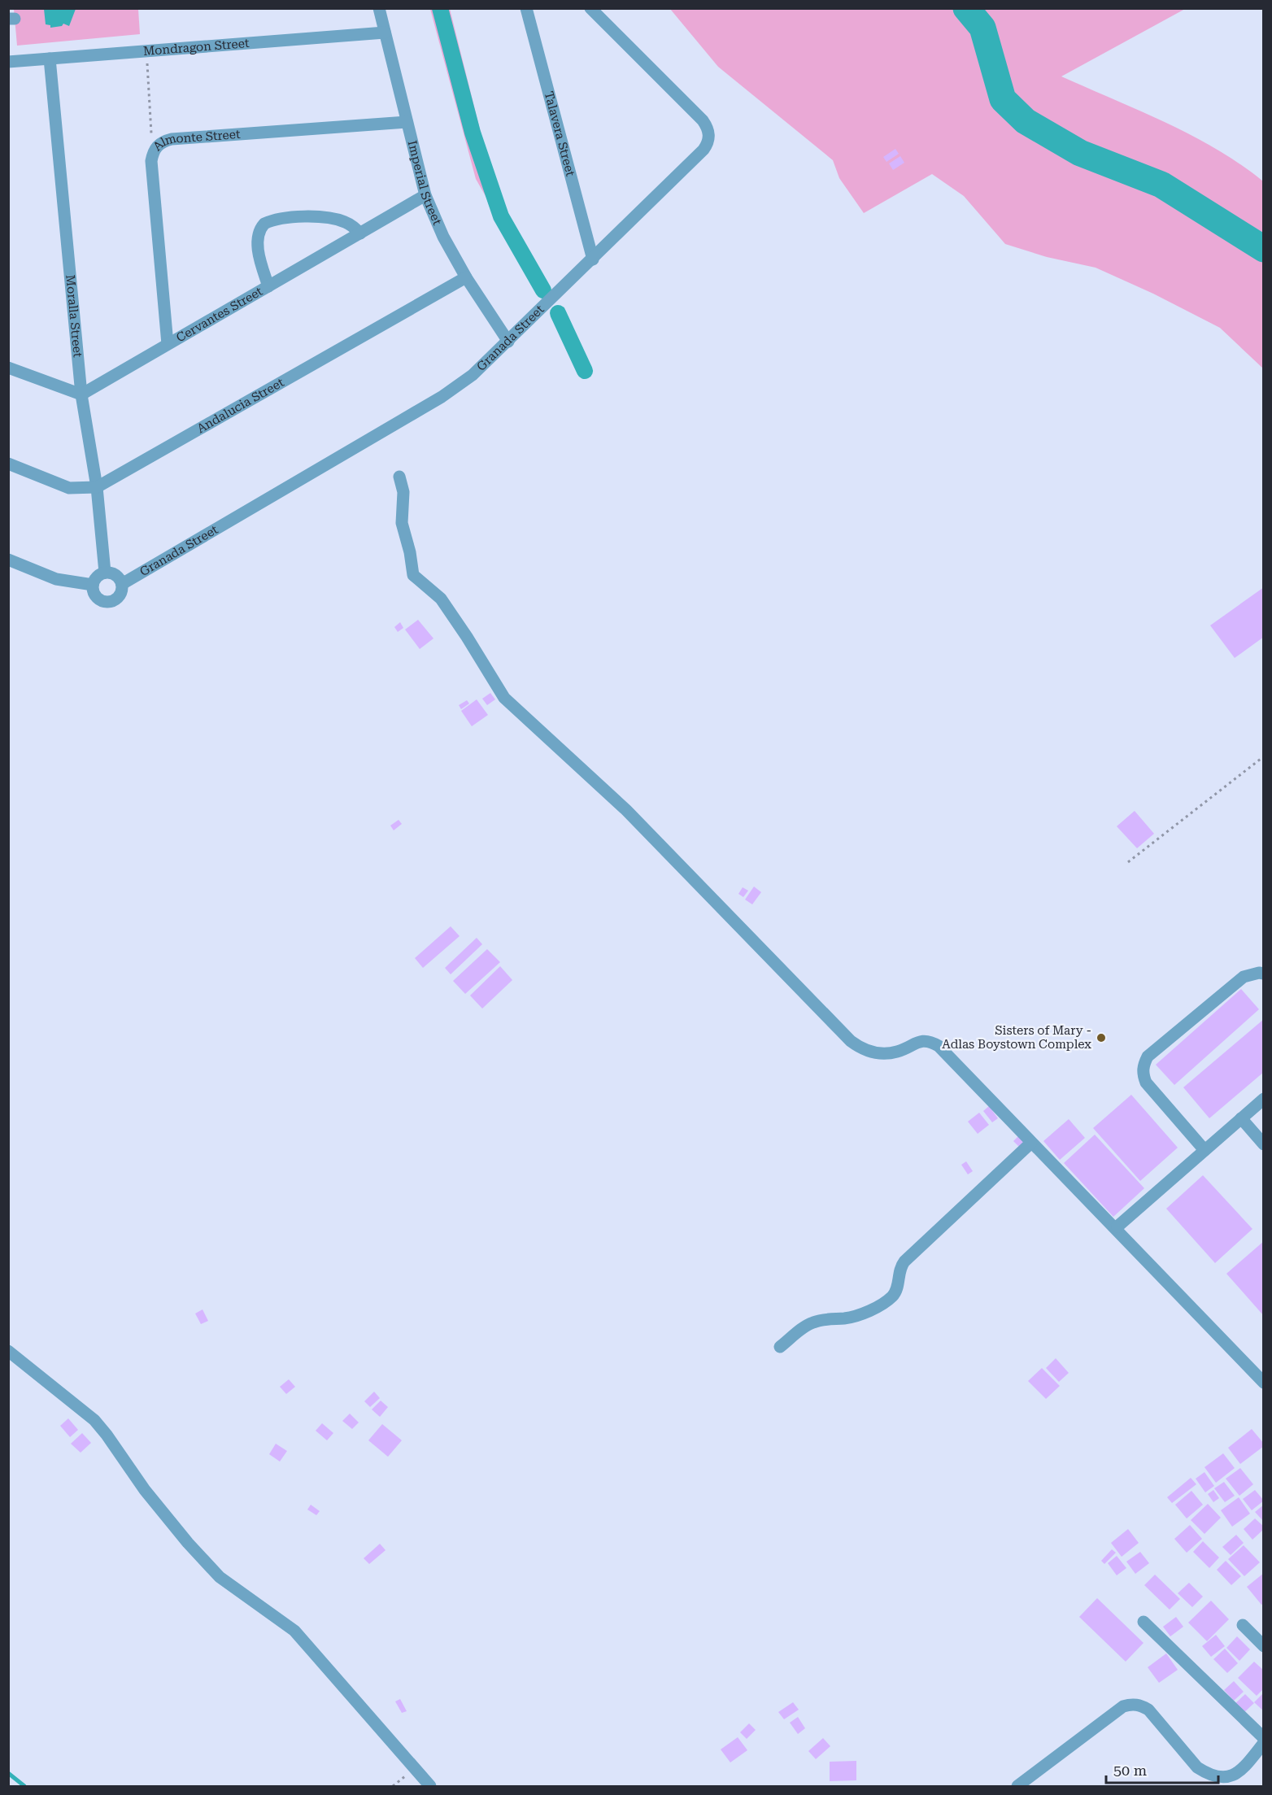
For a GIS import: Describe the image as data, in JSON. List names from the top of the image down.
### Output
{
  "streets": {
    "street": [
      "Mondragon Street",
      "Talavera Street",
      "Almonte Street",
      "Imperial Street",
      "Cervantes Street",
      "Moralla Street",
      "Granada Street",
      "Andalucia Street"
    ]
  },
  "crossings": [
    ["Mondragon Street", "Imperial Street"],
    ["Mondragon Street", "Moralla Street"],
    ["Talavera Street", "Granada Street"],
    ["Almonte Street", "Imperial Street"],
    ["Almonte Street", "Cervantes Street"],
    ["Imperial Street", "Cervantes Street"],
    ["Imperial Street", "Granada Street"],
    ["Imperial Street", "Andalucia Street"],
    ["Cervantes Street", "Moralla Street"],
    ["Moralla Street", "Granada Street"],
    ["Moralla Street", "Andalucia Street"]
  ],
  "places": ["Sisters of Mary - Adlas Boystown Complex"],
  "scale_bar": "50 m"
}
